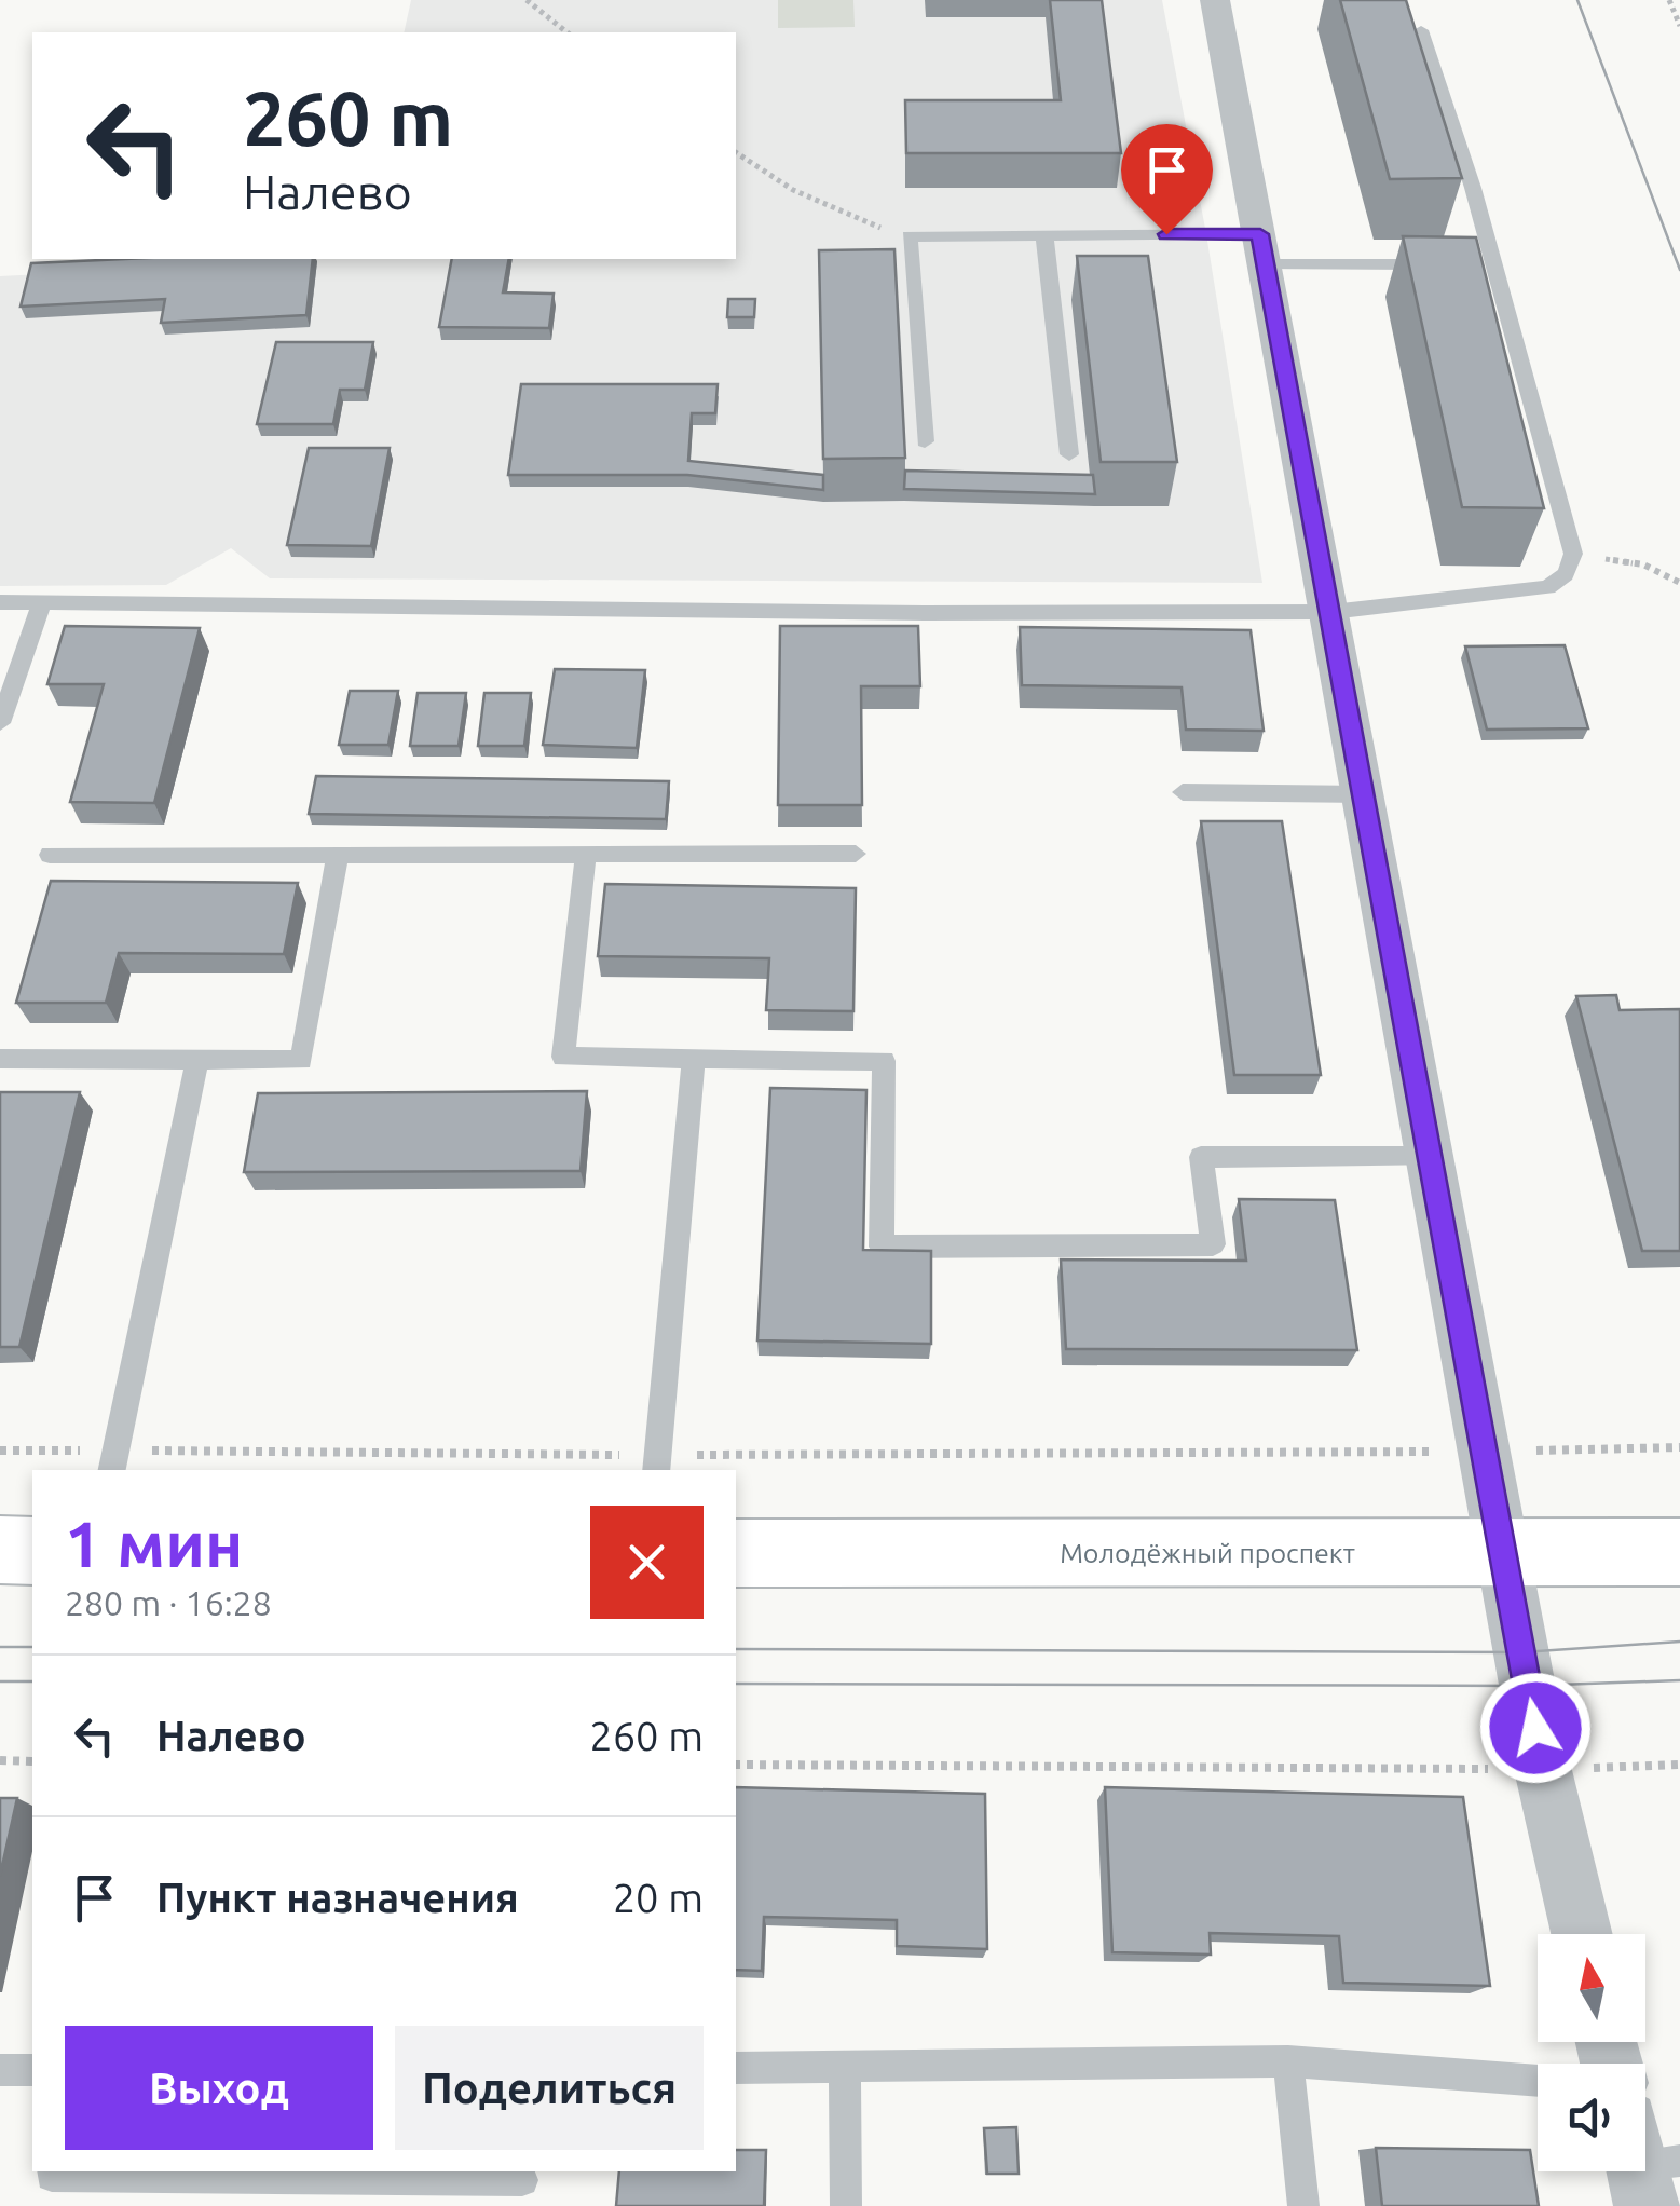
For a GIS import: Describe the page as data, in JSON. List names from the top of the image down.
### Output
{
  "streets": {
    "main road": ["Молодёжный проспект"]
  },
  "north": "top",
  "page": {
    "turn": ["260 m", "Налево"],
    "heading": ["1 мин", "280 m · 16:28"],
    "list": [
      {
        "name": "Налево",
        "value": "260 m"
      },
      {
        "name": "Пункт назначения",
        "value": "20 m"
      }
    ],
    "buttons": ["Выход", "Поделиться"]
  }
}
